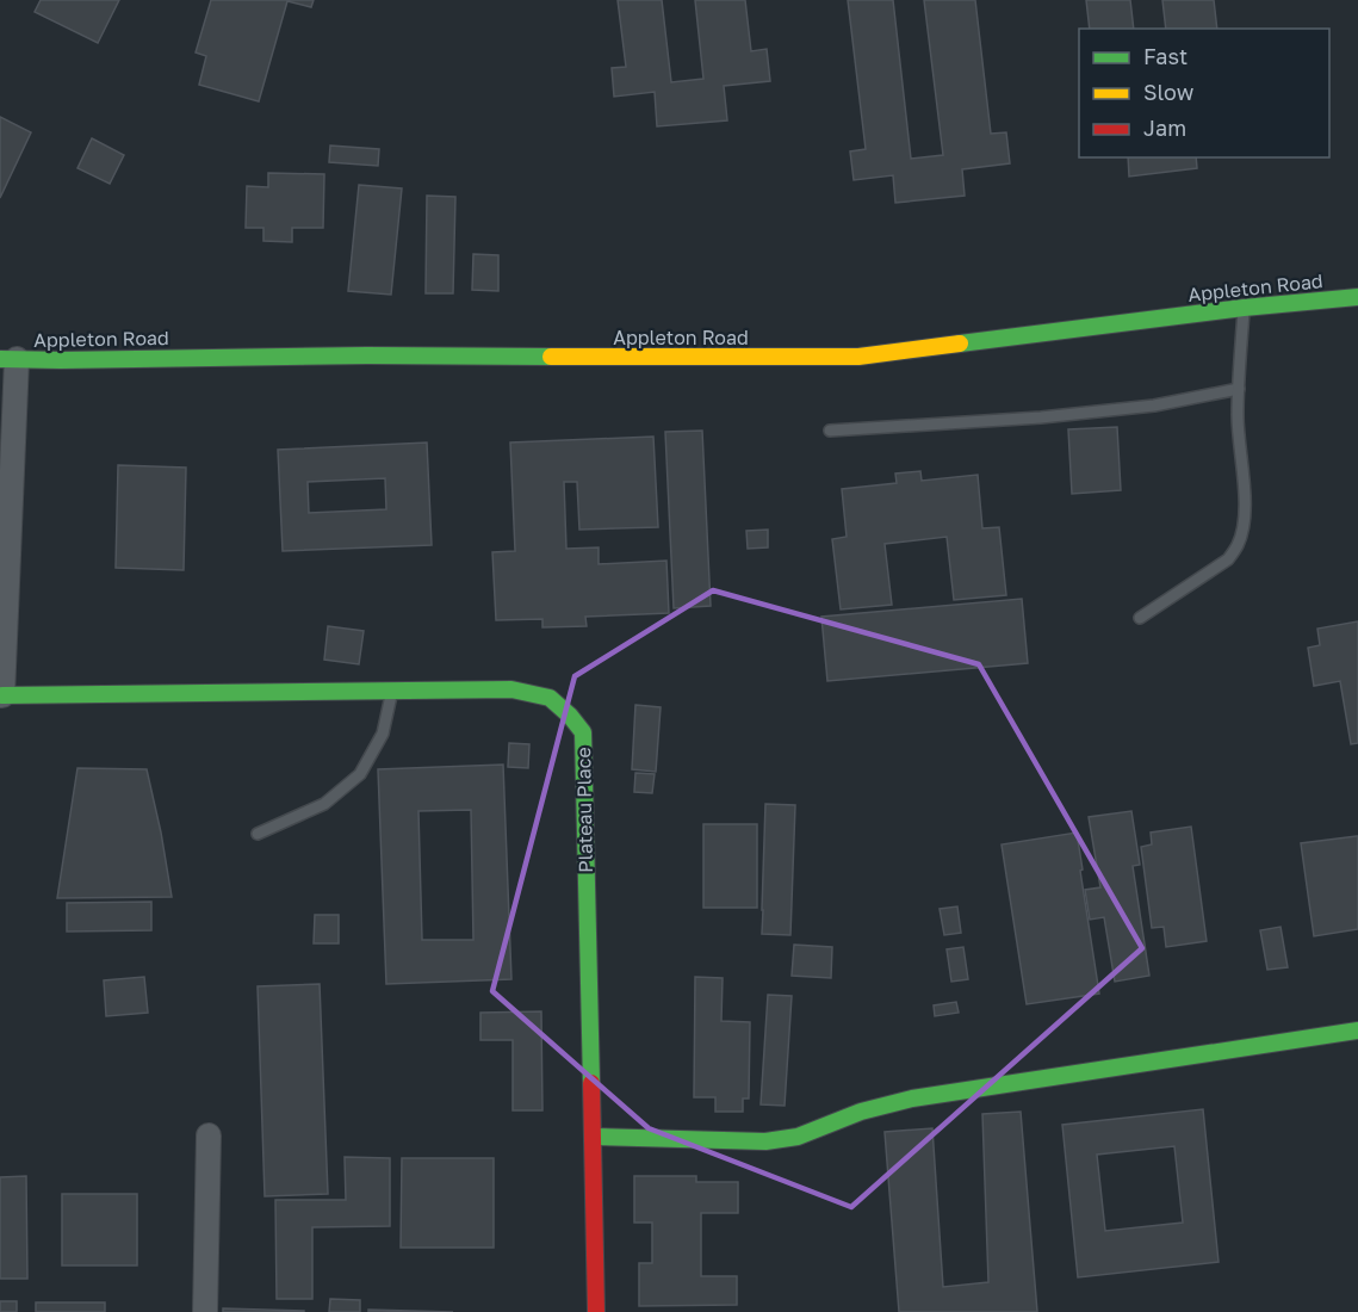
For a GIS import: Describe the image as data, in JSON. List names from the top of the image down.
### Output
{
  "streets": {
    "street": ["Appleton Road", "Plateau Place"]
  },
  "legend": ["Fast", "Slow", "Jam"]
}
